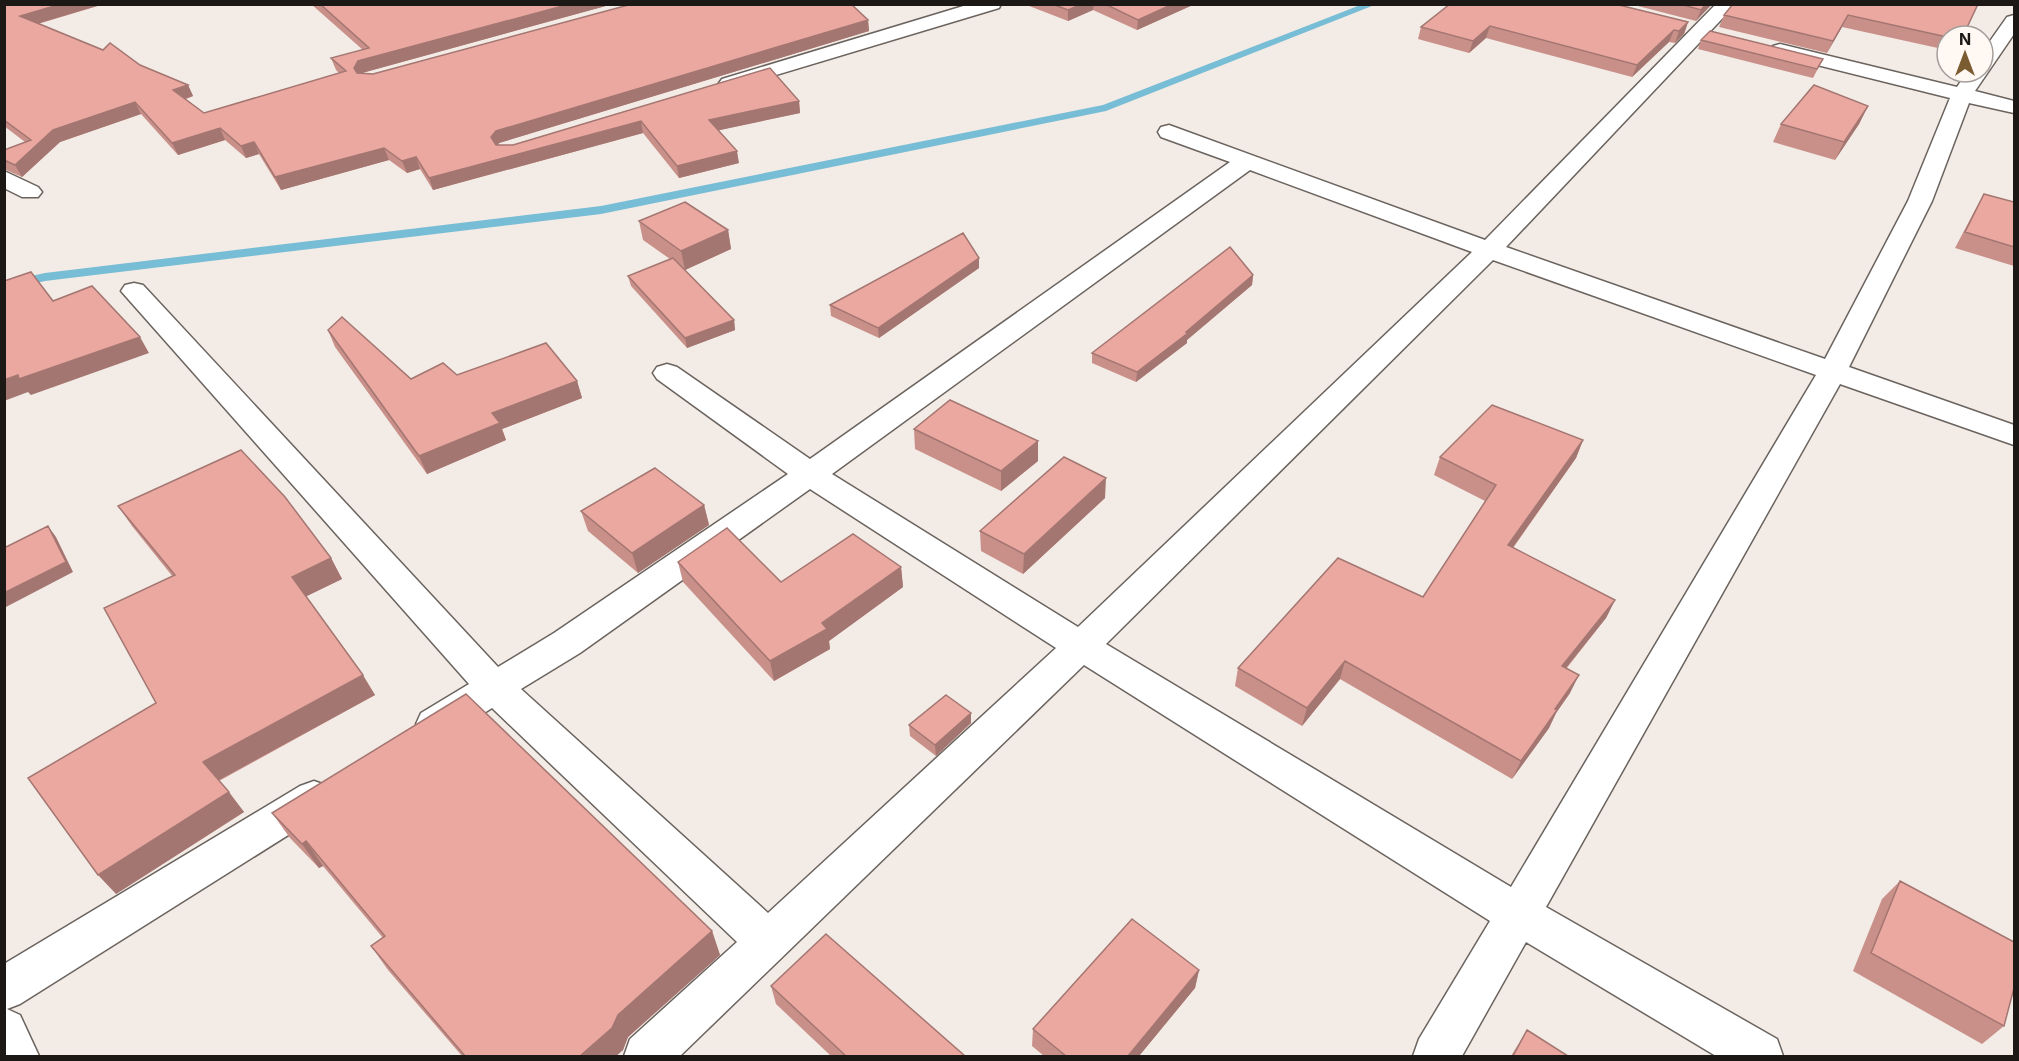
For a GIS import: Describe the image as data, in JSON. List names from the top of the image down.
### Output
{
  "north": "top"
}
